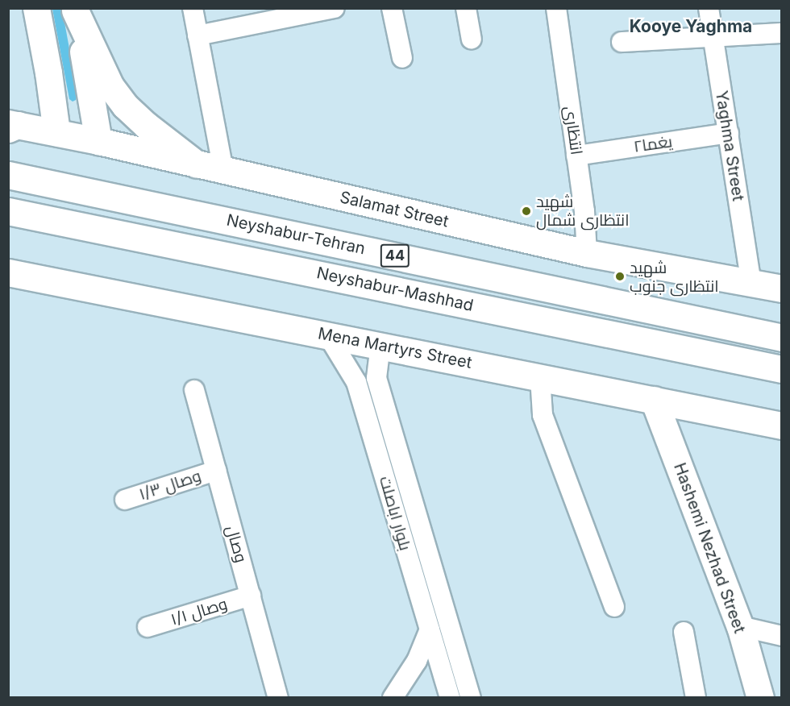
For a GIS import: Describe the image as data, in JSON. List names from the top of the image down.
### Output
{
  "streets": {
    "main road": [
      "Salamat Street",
      "Neyshabur-Tehran",
      "44",
      "Neyshabur-Mashhad",
      "Mena Martyrs Street",
      "Hashemi Nezhad Street"
    ],
    "street": [
      "انتظاری",
      "یغما۲",
      "Yaghma Street",
      "وصال ۱/۳",
      "بلوار اباصلت",
      "وصال",
      "وصال ۱/۱"
    ]
  },
  "crossings": [
    ["انتظاری", "یغما۲"],
    ["انتظاری", "Salamat Street"],
    ["یغما۲", "Yaghma Street"],
    ["Yaghma Street", "Salamat Street"],
    ["Mena Martyrs Street", "بلوار اباصلت"],
    ["Mena Martyrs Street", "Hashemi Nezhad Street"],
    ["وصال ۱/۳", "وصال"],
    ["وصال", "وصال ۱/۱"]
  ],
  "districts": ["Kooye Yaghma"],
  "places": ["شهید انتظاری شمال", "شهید انتظاری جنوب"]
}
